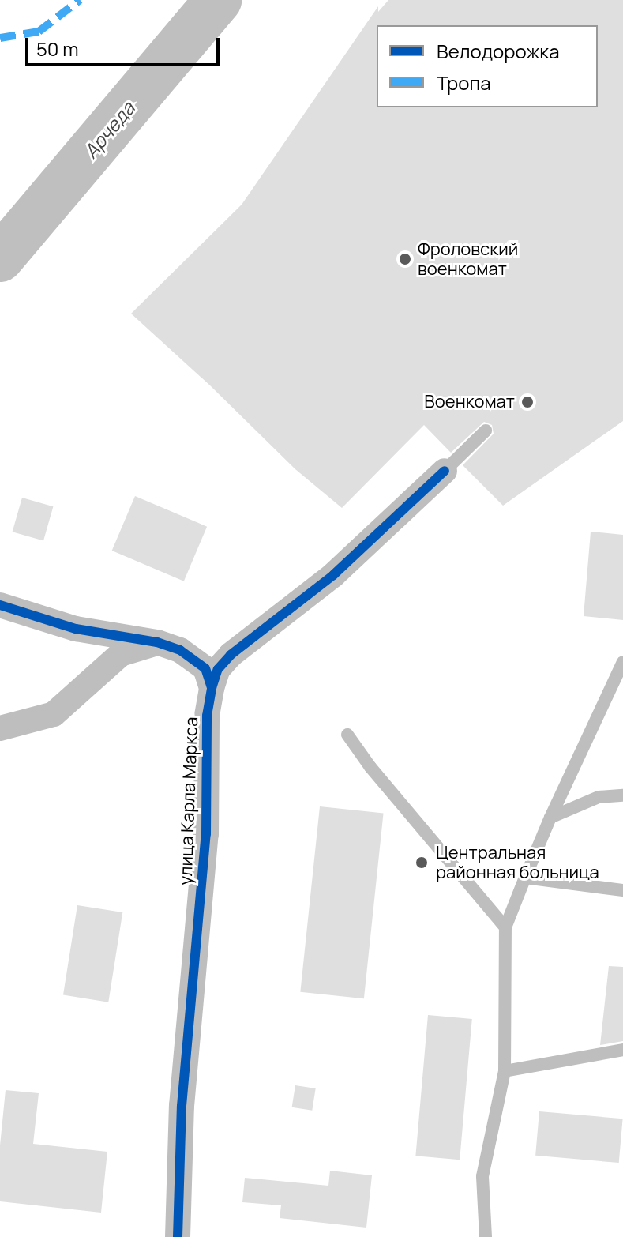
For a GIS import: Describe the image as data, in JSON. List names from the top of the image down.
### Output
{
  "streets": {
    "street": ["улица Карла Маркса"]
  },
  "water": ["Арчеда"],
  "places": ["Фроловский военкомат", "Военкомат", "Центральная районная больница"],
  "legend": ["Велодорожка", "Тропа"],
  "scale_bar": "50 m"
}
